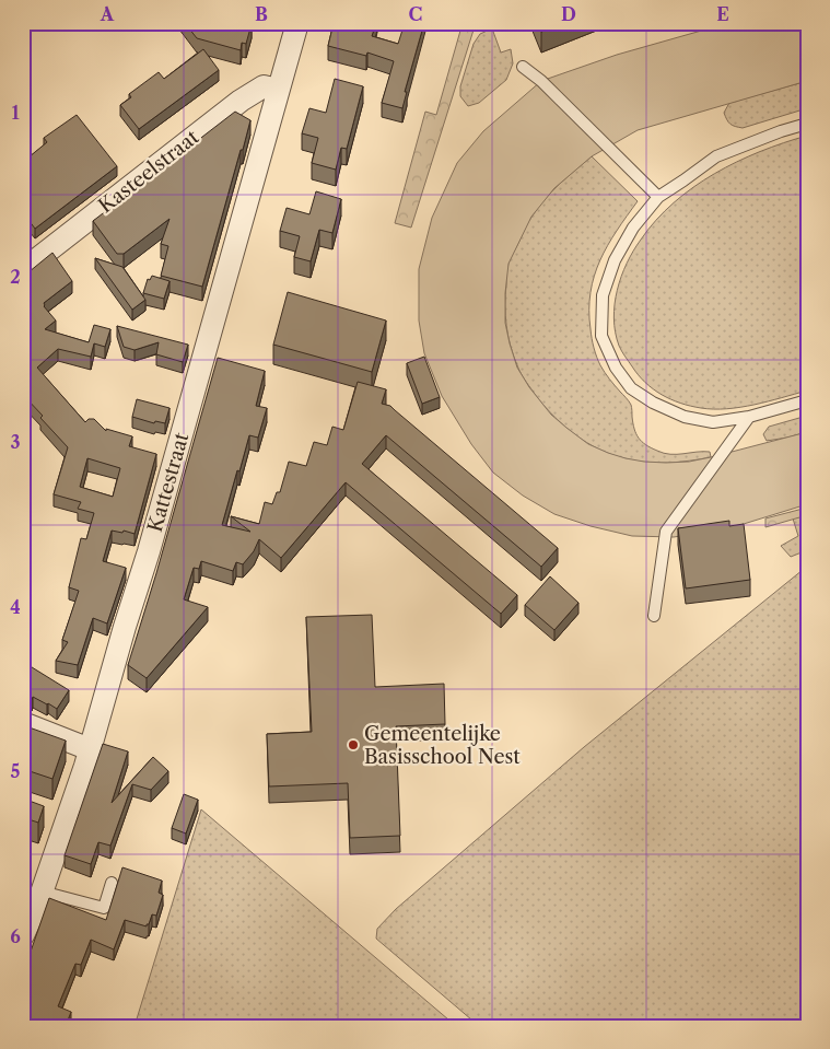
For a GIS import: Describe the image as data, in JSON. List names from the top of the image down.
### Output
{
  "streets": {
    "street": ["Kasteelstraat", "Kattestraat"]
  },
  "crossings": [
    ["Kasteelstraat", "Kattestraat"]
  ],
  "places": ["Gemeentelijke Basisschool Nest"],
  "grid": {
    "columns": [
      "A",
      "B",
      "C",
      "D",
      "E"
    ],
    "rows": [
      "1",
      "2",
      "3",
      "4",
      "5",
      "6"
    ]
  }
}
